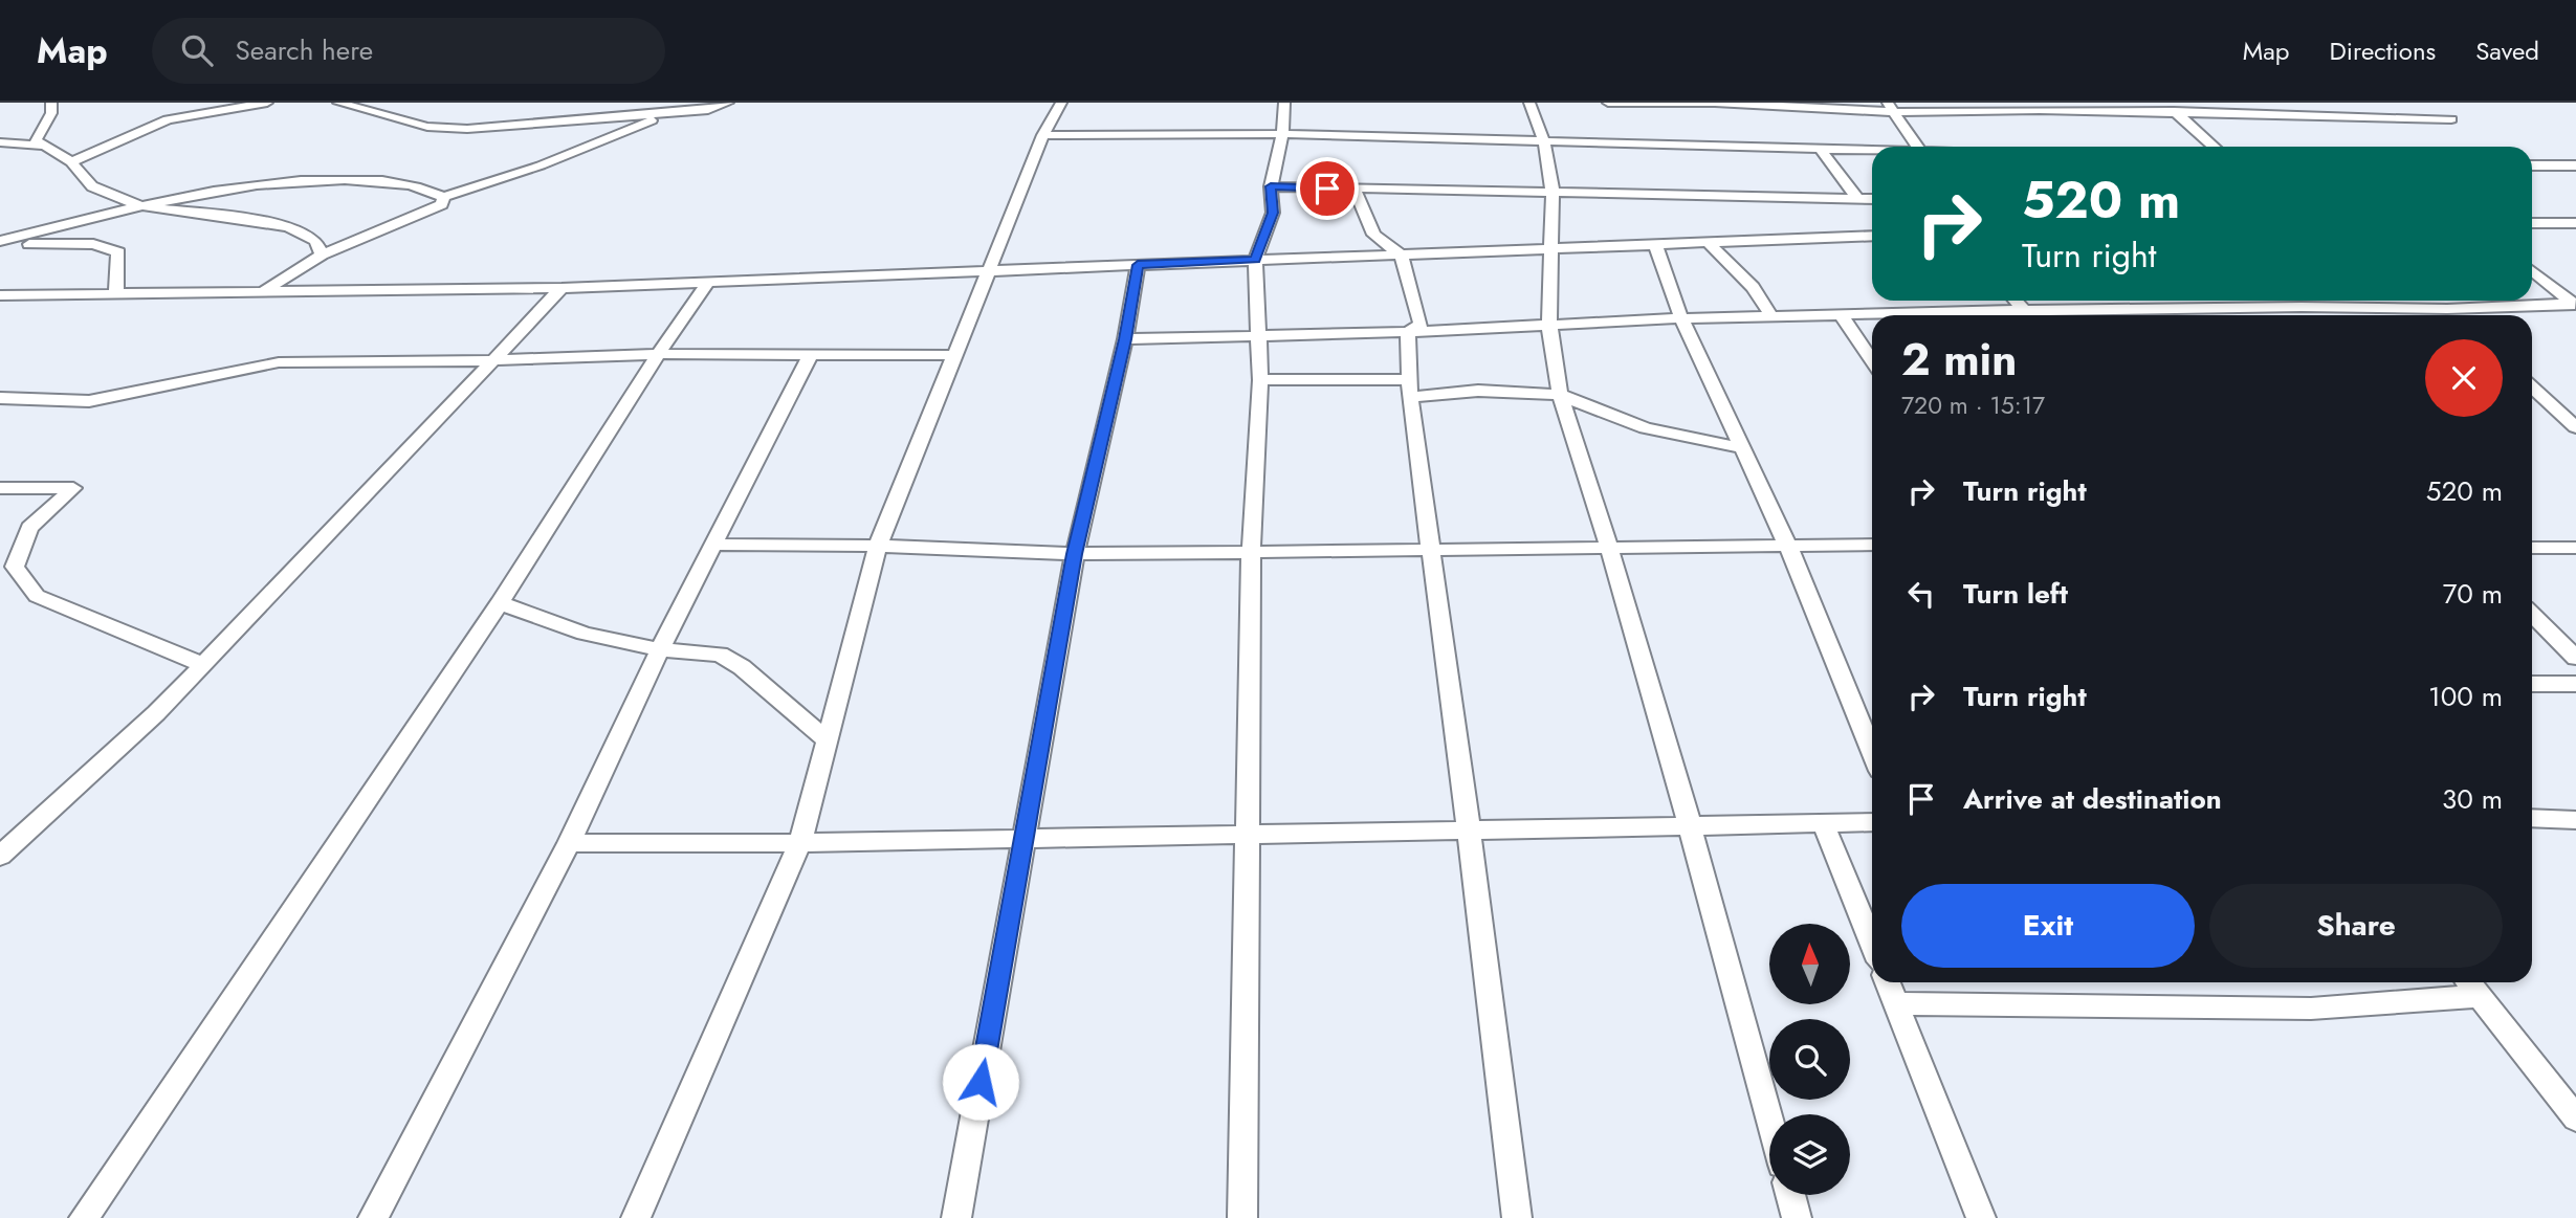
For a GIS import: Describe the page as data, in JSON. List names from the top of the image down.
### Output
{
  "north": "top",
  "page": {
    "header": "Map",
    "search": "Search here",
    "nav": ["Map", "Directions", "Saved"],
    "turn": ["520 m", "Turn right"],
    "heading": ["2 min", "720 m · 15:17"],
    "list": [
      {
        "name": "Turn right",
        "value": "520 m"
      },
      {
        "name": "Turn left",
        "value": "70 m"
      },
      {
        "name": "Turn right",
        "value": "100 m"
      },
      {
        "name": "Arrive at destination",
        "value": "30 m"
      }
    ],
    "buttons": ["Exit", "Share"]
  }
}
